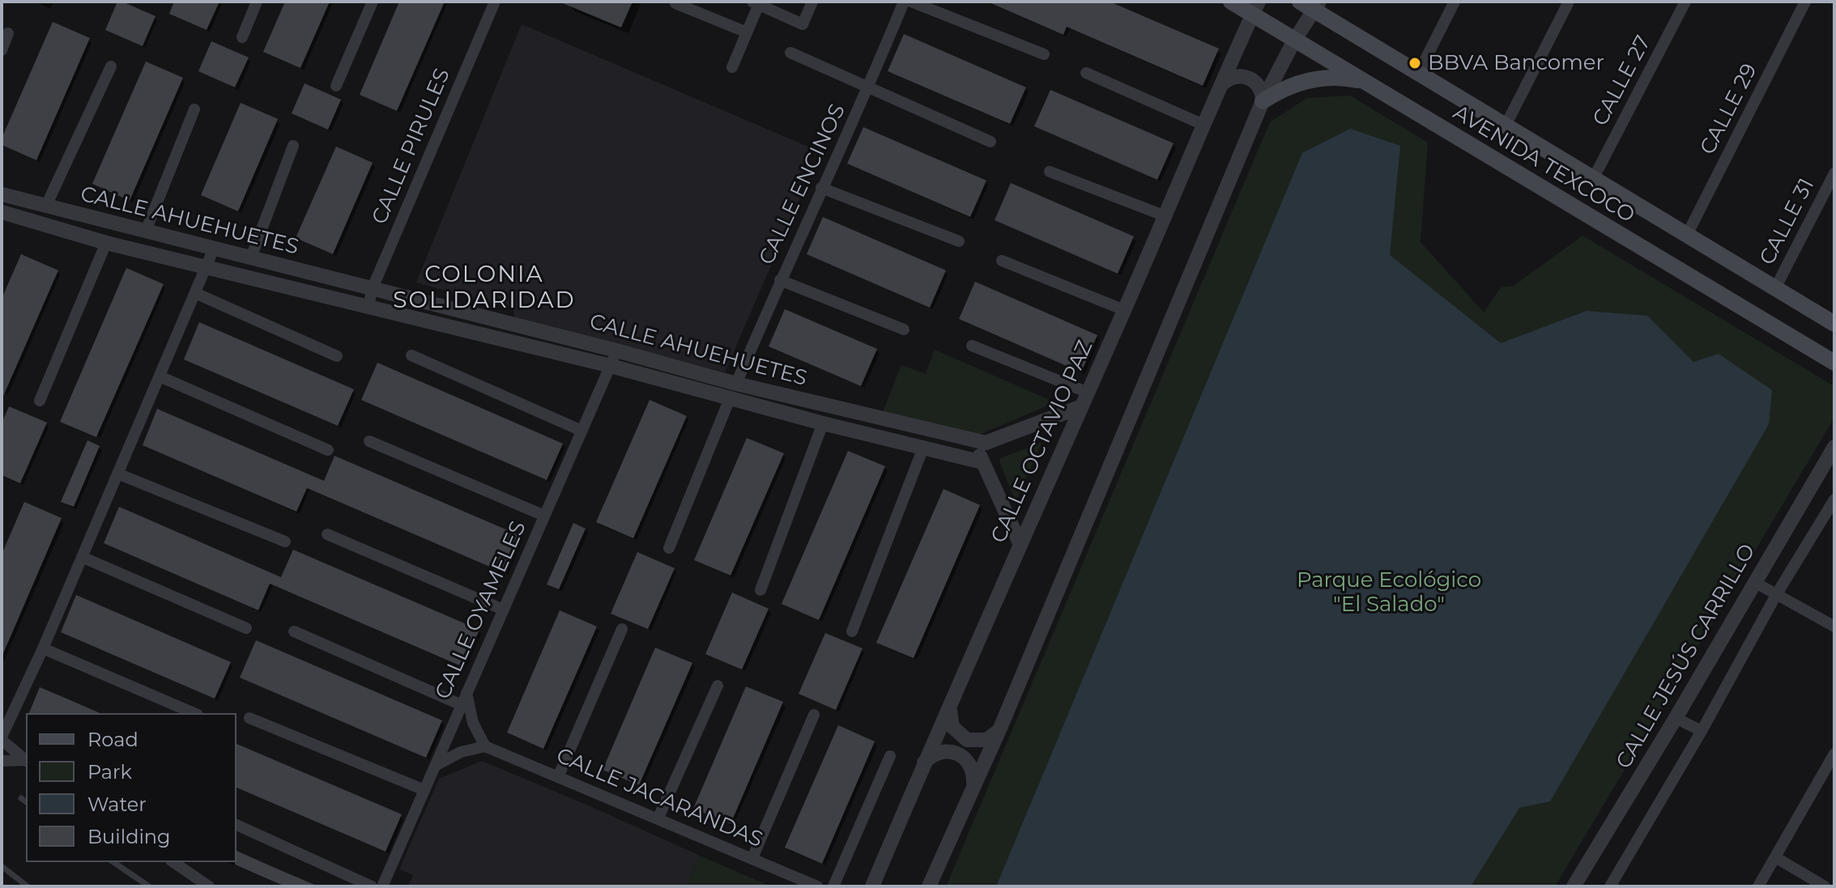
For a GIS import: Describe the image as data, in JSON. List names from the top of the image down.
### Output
{
  "streets": {
    "main road": ["AVENIDA TEXCOCO"],
    "street": [
      "CALLE 27",
      "CALLE 29",
      "CALLE PIRULES",
      "CALLE ENCINOS",
      "CALLE AHUEHUETES",
      "CALLE 31",
      "CALLE OCTAVIO PAZ",
      "CALLE OYAMELES",
      "CALLE JESÚS CARRILLO",
      "CALLE JACARANDAS"
    ]
  },
  "crossings": [
    ["CALLE 27", "AVENIDA TEXCOCO"],
    ["CALLE 29", "AVENIDA TEXCOCO"],
    ["CALLE PIRULES", "CALLE AHUEHUETES"],
    ["AVENIDA TEXCOCO", "CALLE 31"],
    ["AVENIDA TEXCOCO", "CALLE OCTAVIO PAZ"],
    ["CALLE ENCINOS", "CALLE AHUEHUETES"],
    ["CALLE AHUEHUETES", "CALLE OYAMELES"]
  ],
  "districts": ["COLONIA SOLIDARIDAD"],
  "parks": ["Parque Ecológico \"El Salado\""],
  "places": ["BBVA Bancomer"],
  "legend": [
    "Road",
    "Park",
    "Water",
    "Building"
  ]
}
